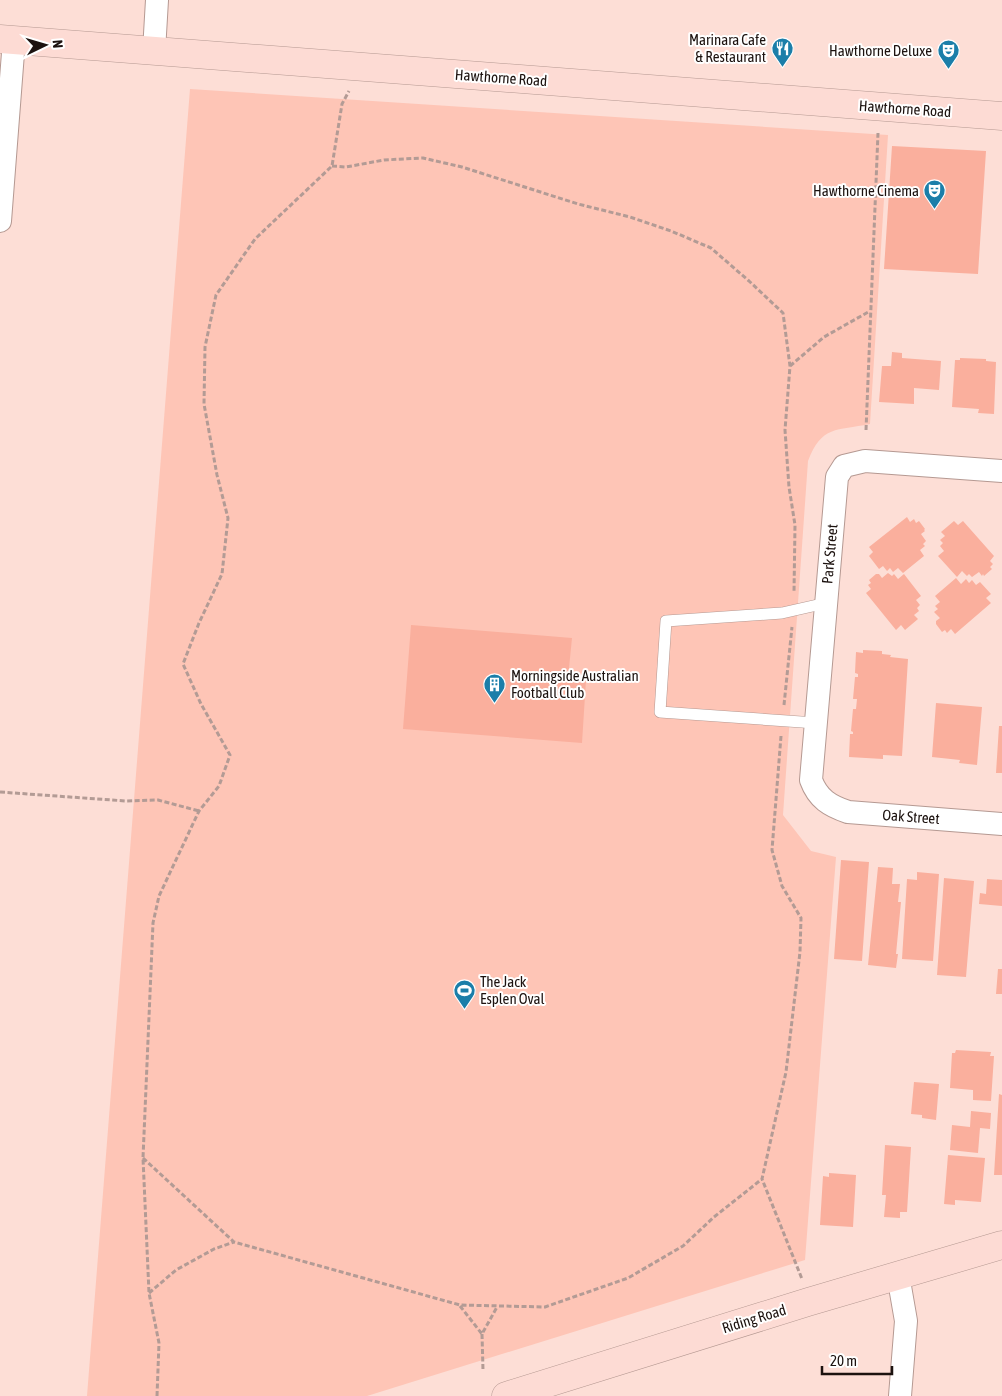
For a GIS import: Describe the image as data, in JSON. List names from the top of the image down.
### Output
{
  "streets": {
    "street": [
      "Hawthorne Road",
      "Park Street",
      "Oak Street",
      "Riding Road"
    ]
  },
  "crossings": [
    ["Park Street", "Oak Street"]
  ],
  "places": {
    "restaurant": ["Marinara Cafe & Restaurant"],
    "theatre": ["Hawthorne Deluxe", "Hawthorne Cinema"],
    "building": ["Morningside Australian Football Club"],
    "sports": ["The Jack Esplen Oval"]
  },
  "scale_bar": "20 m",
  "north": "right"
}
